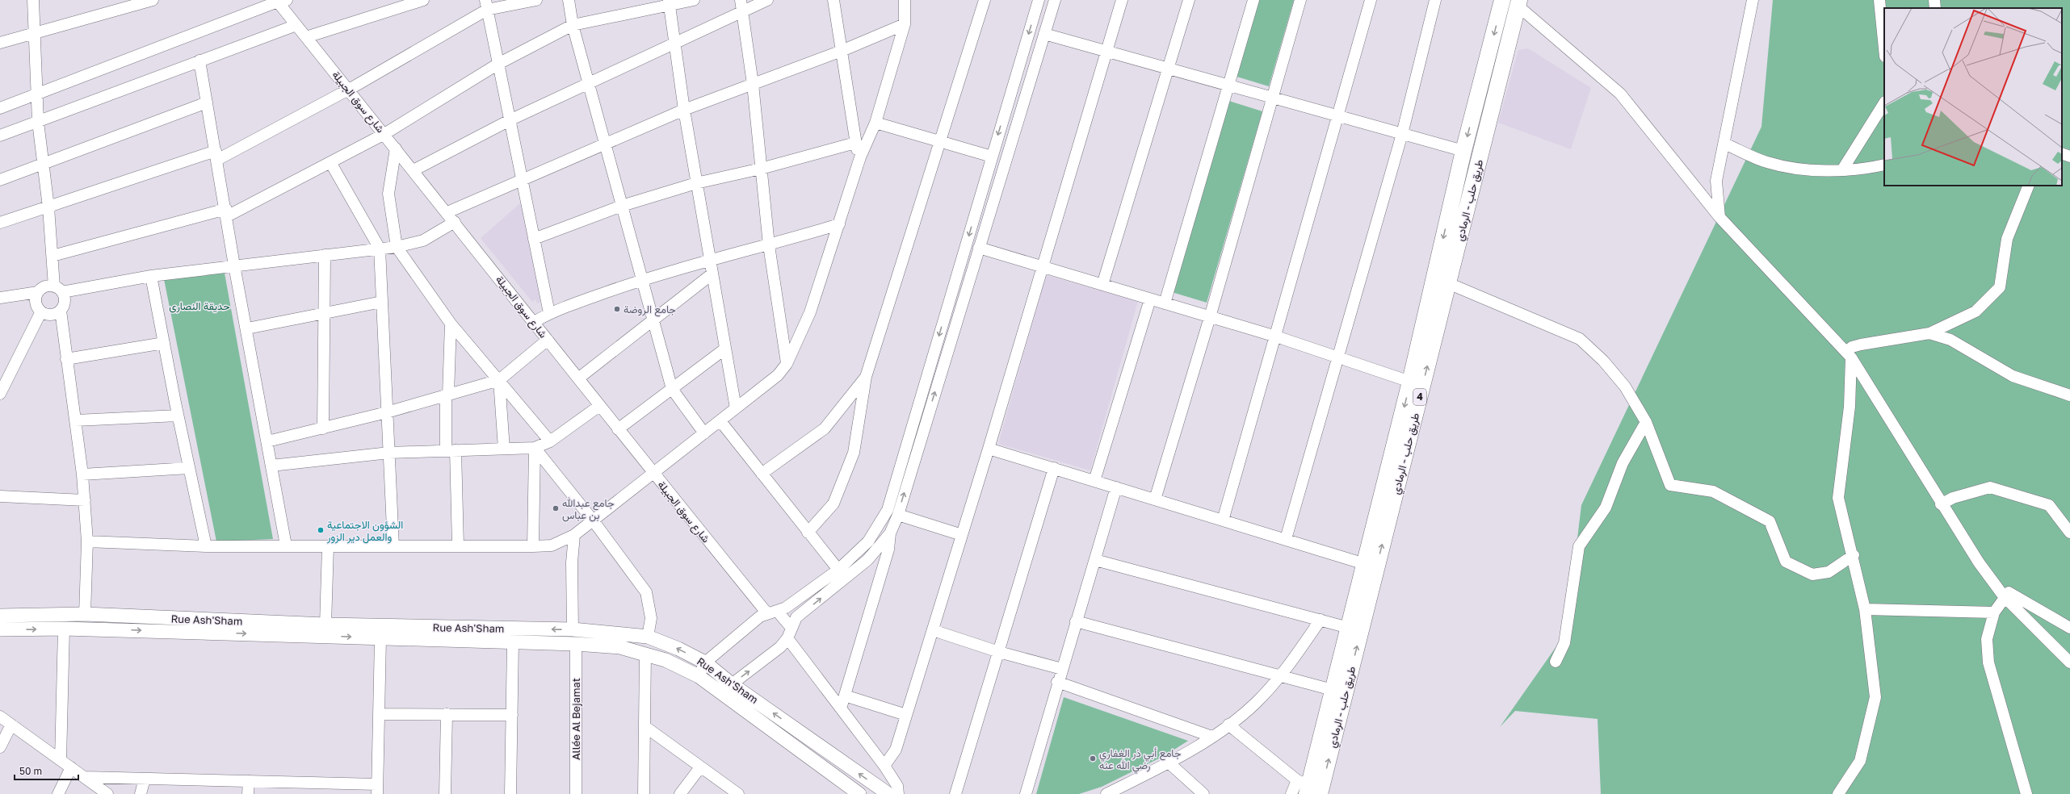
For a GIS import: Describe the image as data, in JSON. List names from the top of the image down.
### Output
{
  "streets": {
    "highway": ["طريق حلب - الرمادي", "4"],
    "main road": ["Rue Ash'Sham"],
    "street": ["شارع سوق الجبيلة", "Allée Al Bejamat"]
  },
  "crossings": [
    ["Rue Ash'Sham", "Allée Al Bejamat"]
  ],
  "parks": ["حديقة النصارى"],
  "places": [
    "جامع الروضة",
    "جامع عبدالله بن عباس",
    "الشؤون الاجتماعية والعمل دير الزور",
    "جامع أبي ذر الغفاري رضي الله عنه"
  ],
  "scale_bar": "50 m"
}
